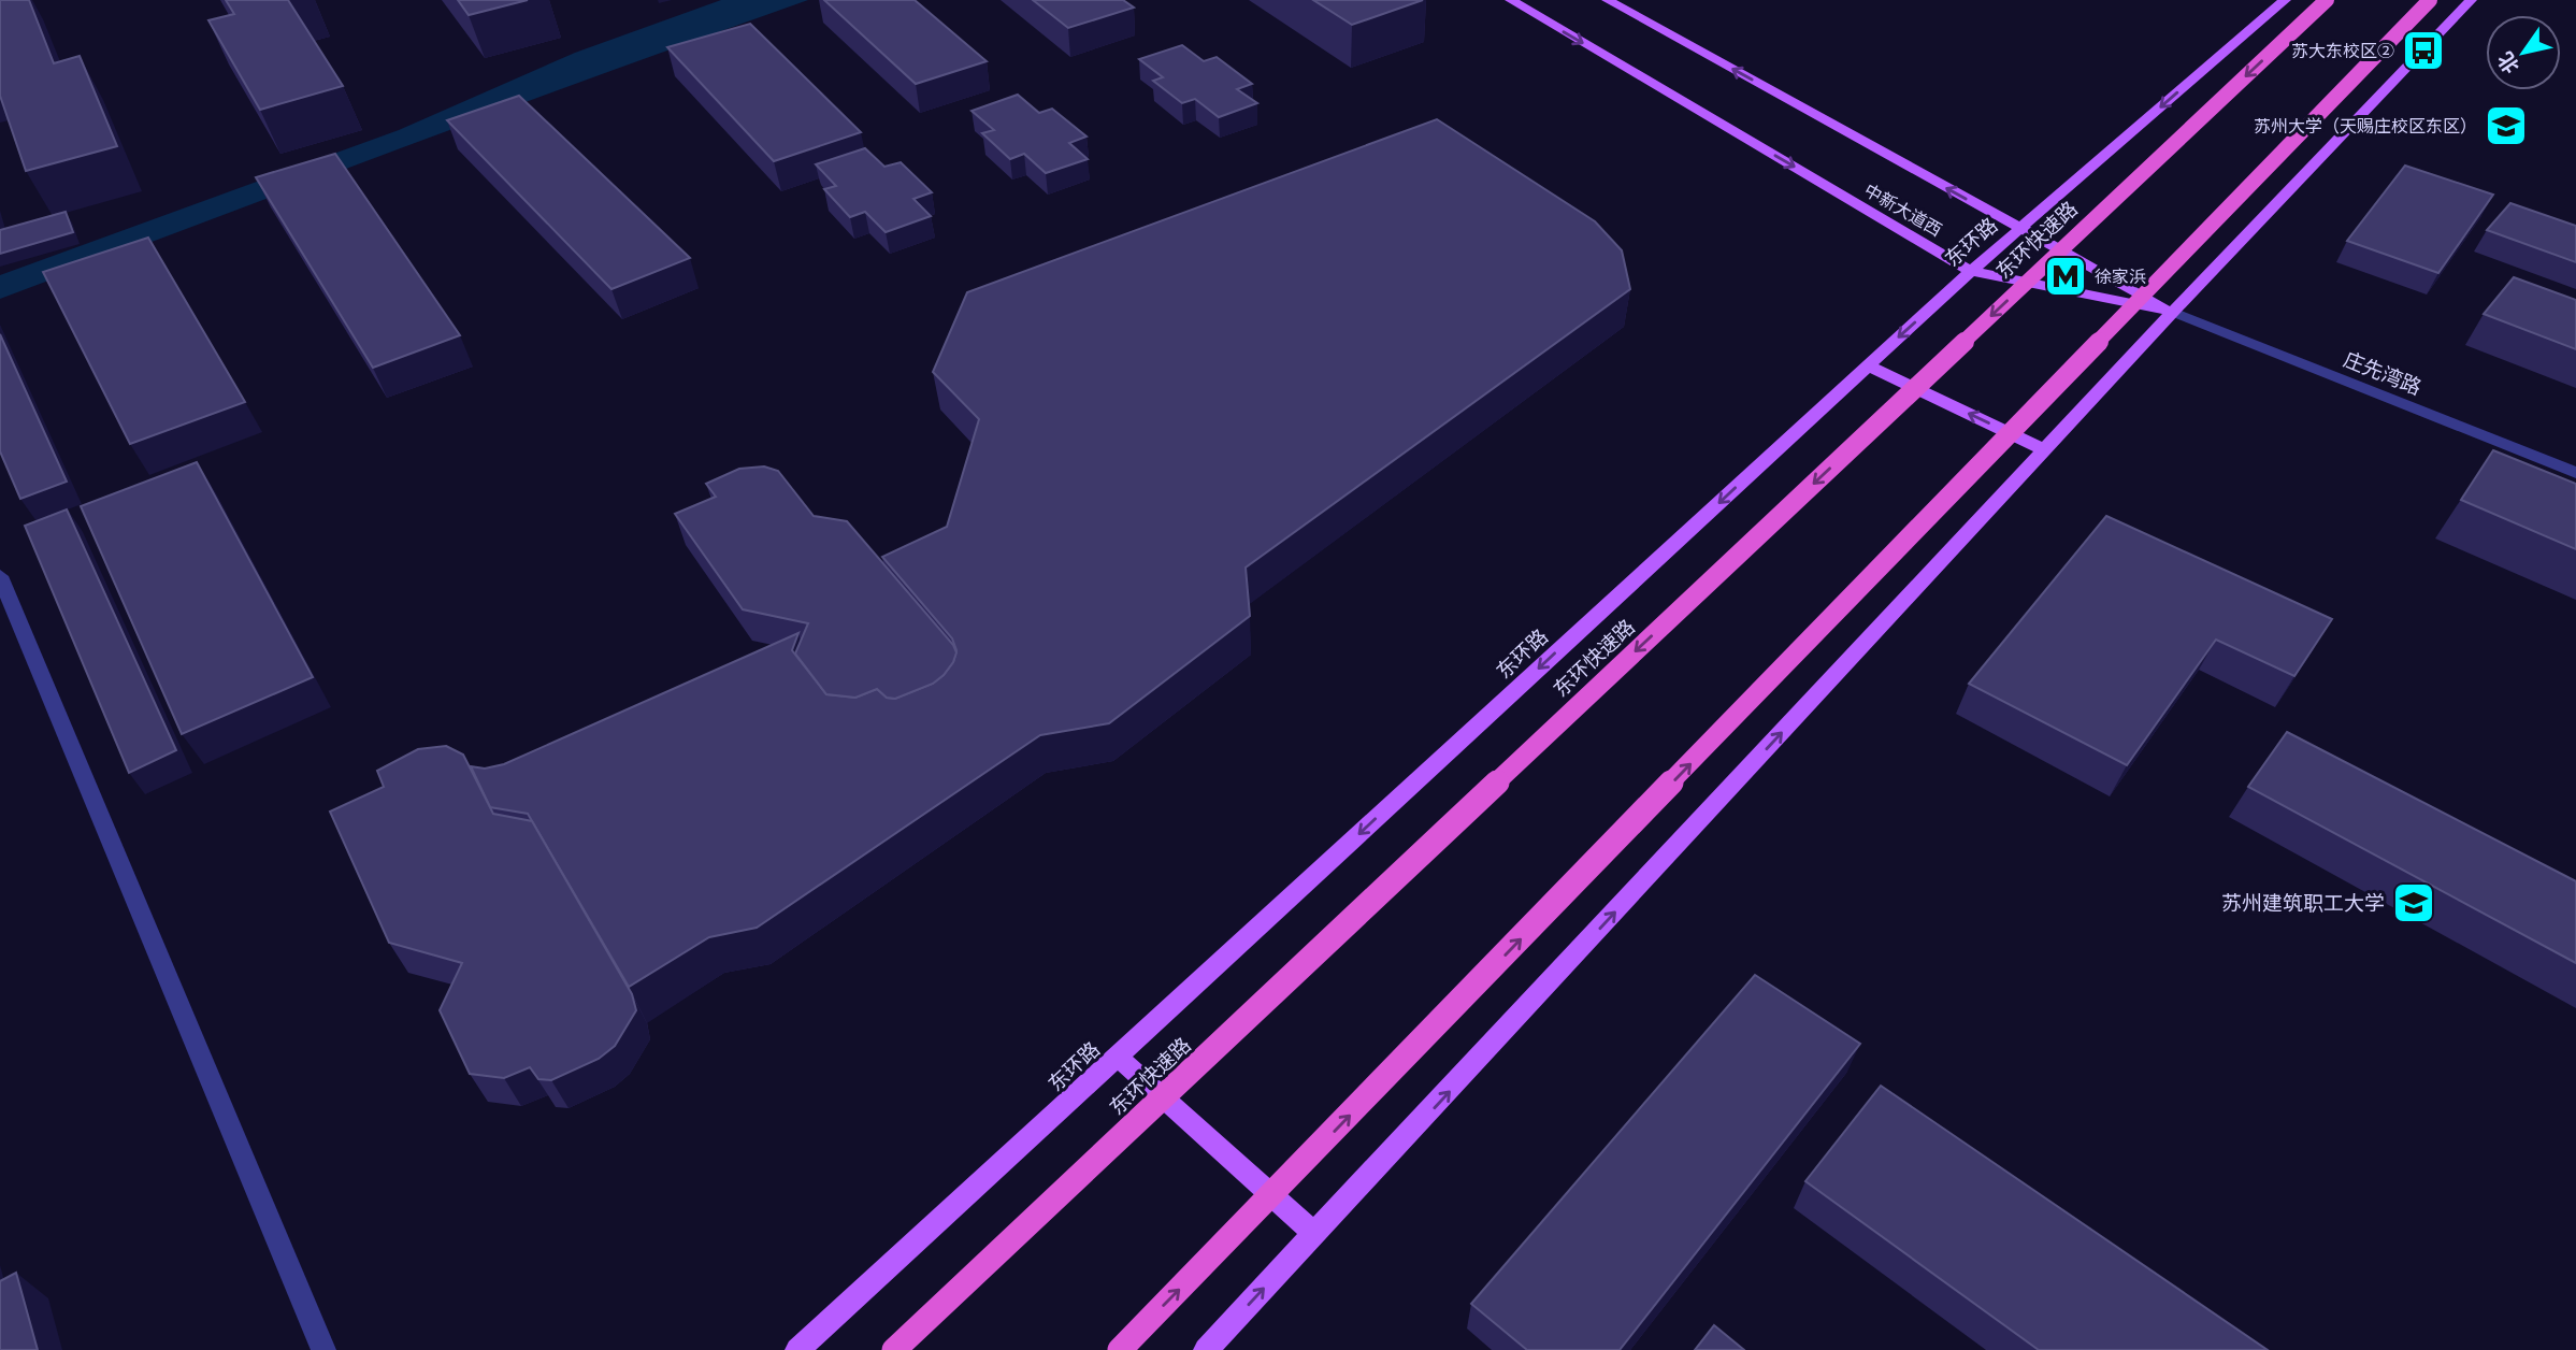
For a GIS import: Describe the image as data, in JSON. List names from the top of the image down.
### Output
{
  "streets": {
    "highway": ["东环快速路"],
    "main road": ["中新大道西", "东环路"],
    "street": ["庄先湾路"]
  },
  "crossings": [
    ["中新大道西", "东环路"],
    ["中新大道西", "庄先湾路"]
  ],
  "one_way": ["东环路"],
  "places": {
    "bus stop": ["苏大东校区②"],
    "school or university": ["苏州大学（天赐庄校区东区）", "苏州建筑职工大学"],
    "metro station": ["徐家浜"]
  },
  "north": "bottom left"
}
